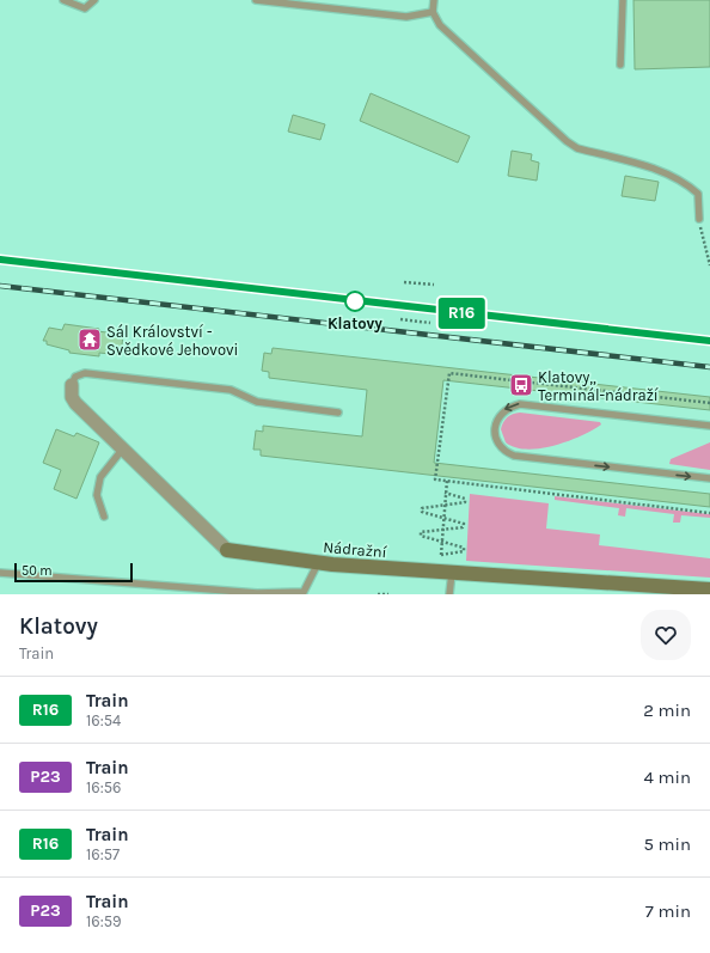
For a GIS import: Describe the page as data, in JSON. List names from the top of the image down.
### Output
{
  "streets": {
    "street": ["Nádražní"]
  },
  "places": {
    "other": ["Klatovy"],
    "temple": ["Sál Království - Svědkové Jehovovi"],
    "bus stop": ["Klatovy,, Terminál-nádraží"]
  },
  "scale_bar": "50 m",
  "page": {
    "on_map": "R16",
    "scale": "50 m",
    "heading": ["Klatovy", "Train"],
    "list": [
      {
        "mark": "R16",
        "name": "Train",
        "note": "16:54",
        "value": "2 min"
      },
      {
        "mark": "P23",
        "name": "Train",
        "note": "16:56",
        "value": "4 min"
      },
      {
        "mark": "R16",
        "name": "Train",
        "note": "16:57",
        "value": "5 min"
      },
      {
        "mark": "P23",
        "name": "Train",
        "note": "16:59",
        "value": "7 min"
      }
    ]
  }
}
